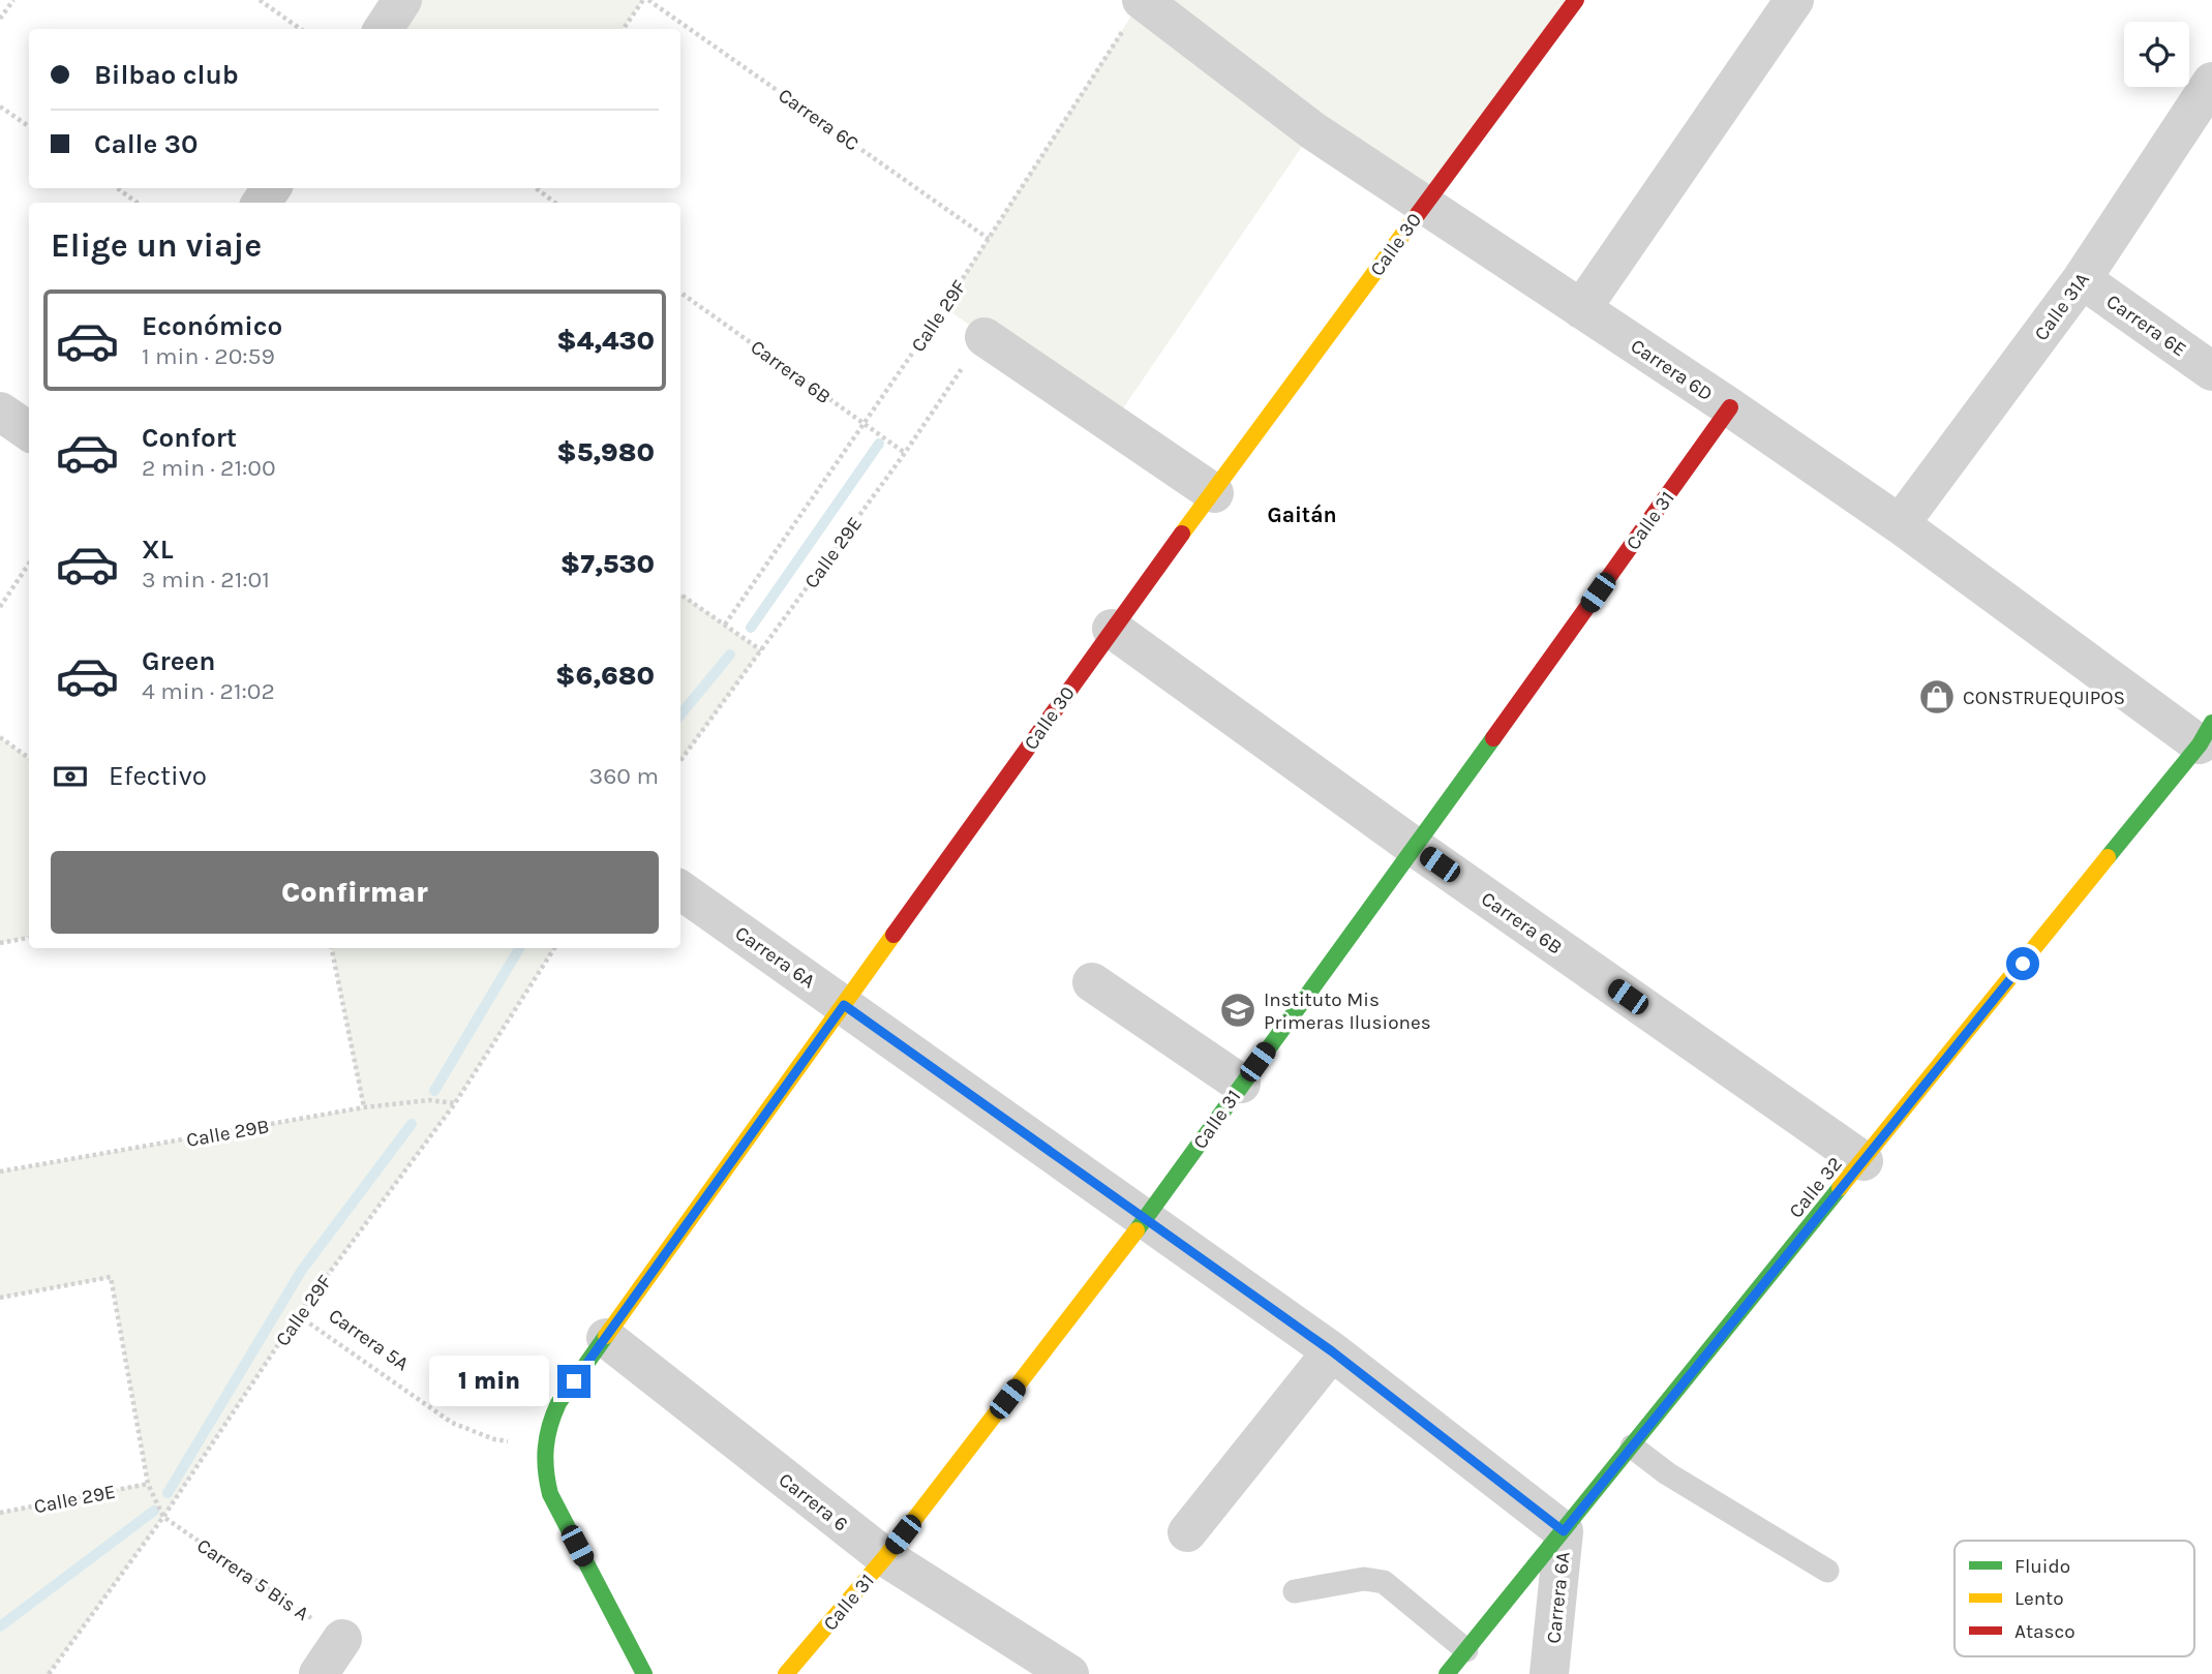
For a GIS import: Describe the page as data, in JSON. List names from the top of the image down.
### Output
{
  "streets": {
    "street": [
      "Calle 30",
      "Calle 31A",
      "Carrera 6E",
      "Carrera 6D",
      "Carrera 6B",
      "Calle 31",
      "Carrera 6A",
      "Calle 32",
      "Carrera 6"
    ],
    "path": [
      "Carrera 6C",
      "Calle 29F",
      "Calle 29E",
      "Calle 29B",
      "Carrera 5A",
      "Carrera 5 Bis A"
    ]
  },
  "crossings": [
    ["Carrera 6C", "Calle 29F"],
    ["Calle 30", "Carrera 6D"],
    ["Calle 30", "Carrera 6B"],
    ["Calle 30", "Carrera 6A"],
    ["Calle 30", "Carrera 5A"],
    ["Calle 30", "Carrera 6"],
    ["Calle 31A", "Carrera 6E"],
    ["Calle 31A", "Carrera 6D"],
    ["Calle 29F", "Carrera 6D"],
    ["Calle 29F", "Carrera 6B"],
    ["Calle 29F", "Calle 29B"],
    ["Calle 29F", "Carrera 5A"],
    ["Calle 29F", "Carrera 5 Bis A"],
    ["Carrera 6D", "Calle 31"],
    ["Carrera 6D", "Calle 32"],
    ["Carrera 6B", "Calle 31"],
    ["Carrera 6B", "Calle 29E"],
    ["Carrera 6B", "Calle 32"],
    ["Calle 31", "Carrera 6A"],
    ["Calle 31", "Carrera 6"],
    ["Carrera 6A", "Calle 32"]
  ],
  "districts": ["Gaitán"],
  "places": {
    "shop": ["CONSTRUEQUIPOS"],
    "school or university": ["Instituto Mis Primeras Ilusiones"]
  },
  "legend": ["Fluido", "Lento", "Atasco"],
  "page": {
    "banner": ["Bilbao club", "Calle 30"],
    "heading": "Elige un viaje",
    "list": [
      {
        "name": "Económico",
        "note": "1 min · 20:59",
        "value": "$4,430"
      },
      {
        "name": "Confort",
        "note": "2 min · 21:00",
        "value": "$5,980"
      },
      {
        "name": "XL",
        "note": "3 min · 21:01",
        "value": "$7,530"
      },
      {
        "name": "Green",
        "note": "4 min · 21:02",
        "value": "$6,680"
      }
    ],
    "pay": ["Efectivo", "360 m"],
    "buttons": "Confirmar",
    "bubble": "1 min"
  }
}
